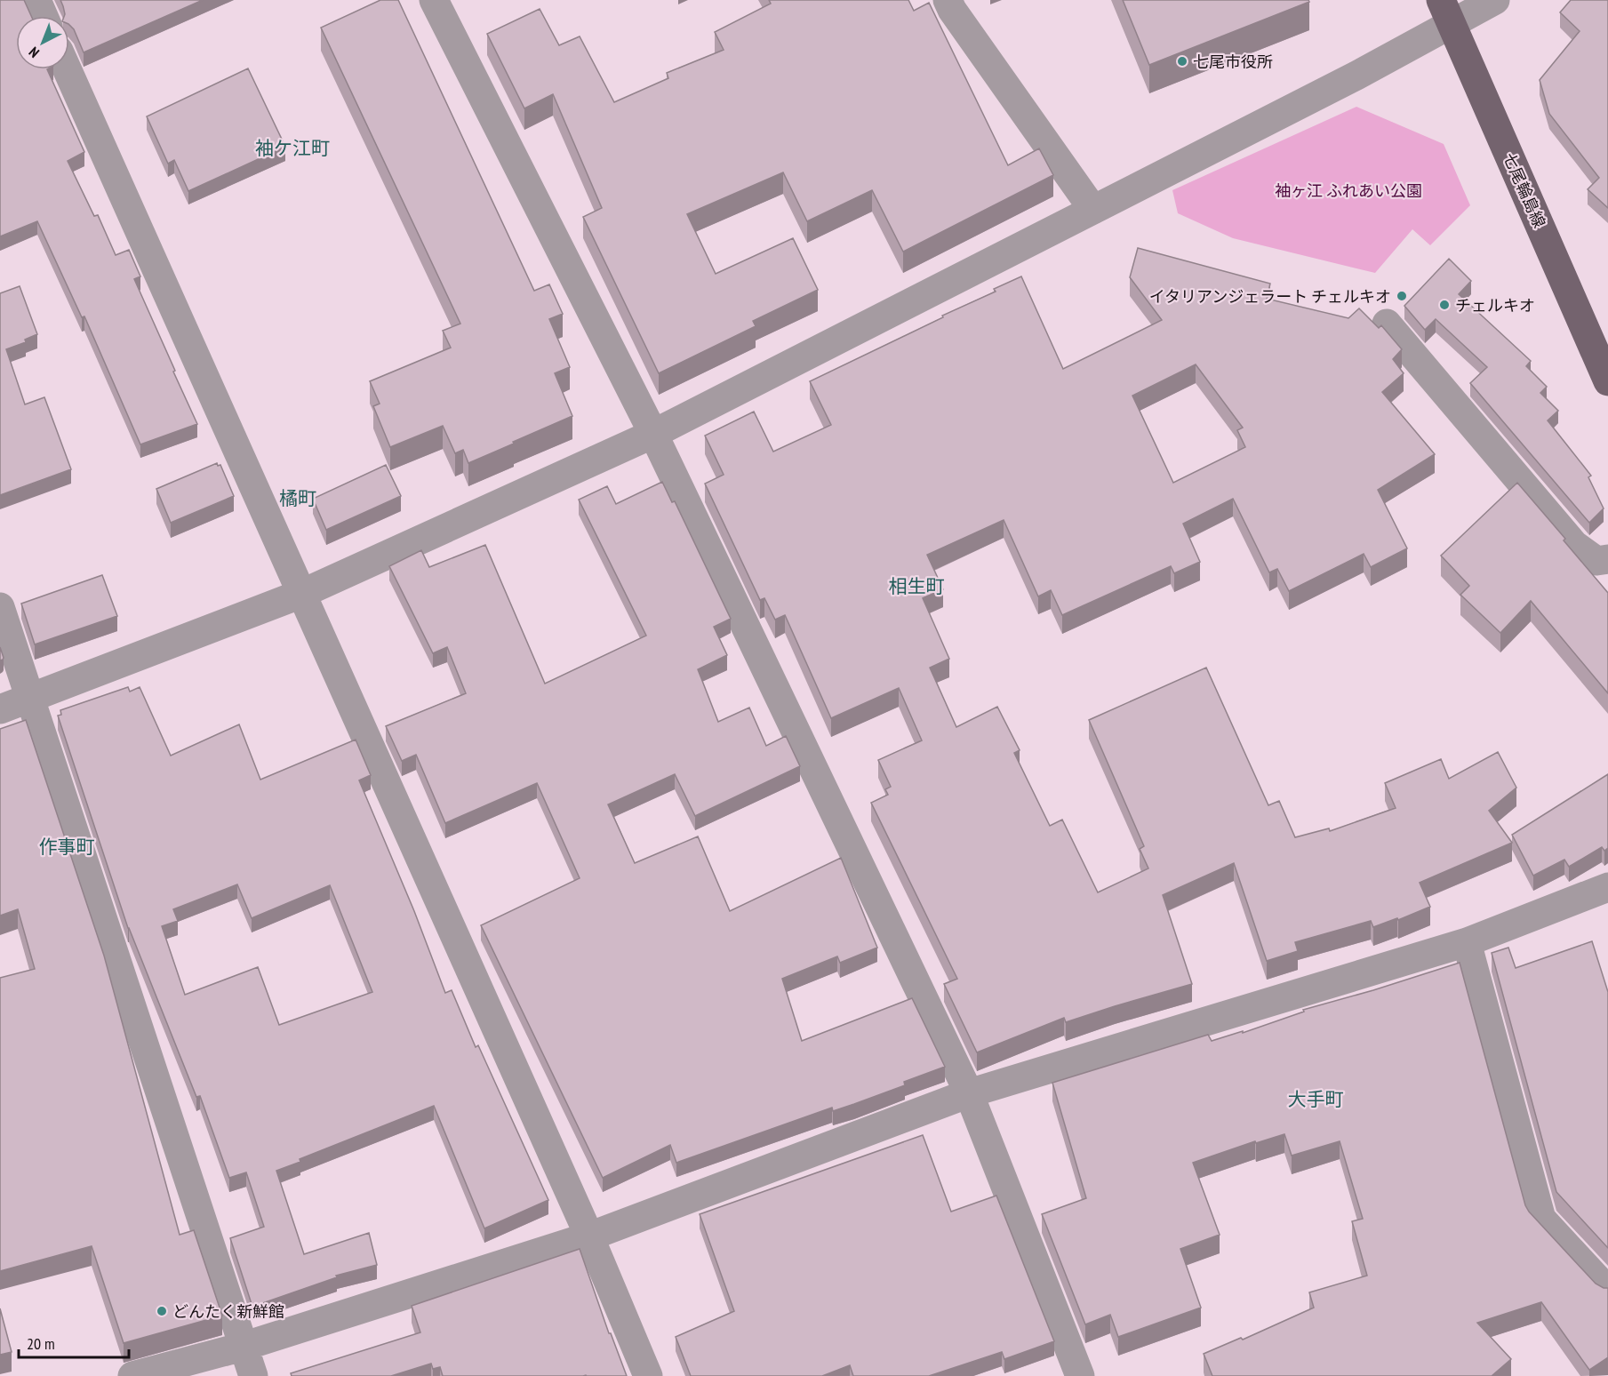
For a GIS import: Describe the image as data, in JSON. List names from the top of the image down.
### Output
{
  "streets": {
    "main road": ["七尾輪島線"]
  },
  "districts": [
    "袖ケ江町",
    "橘町",
    "相生町",
    "作事町",
    "大手町"
  ],
  "parks": ["袖ヶ江 ふれあい公園"],
  "places": [
    "七尾市役所",
    "イタリアンジェラート チェルキオ",
    "チェルキオ",
    "どんたく新鮮館"
  ],
  "scale_bar": "20 m",
  "north": "bottom left"
}
